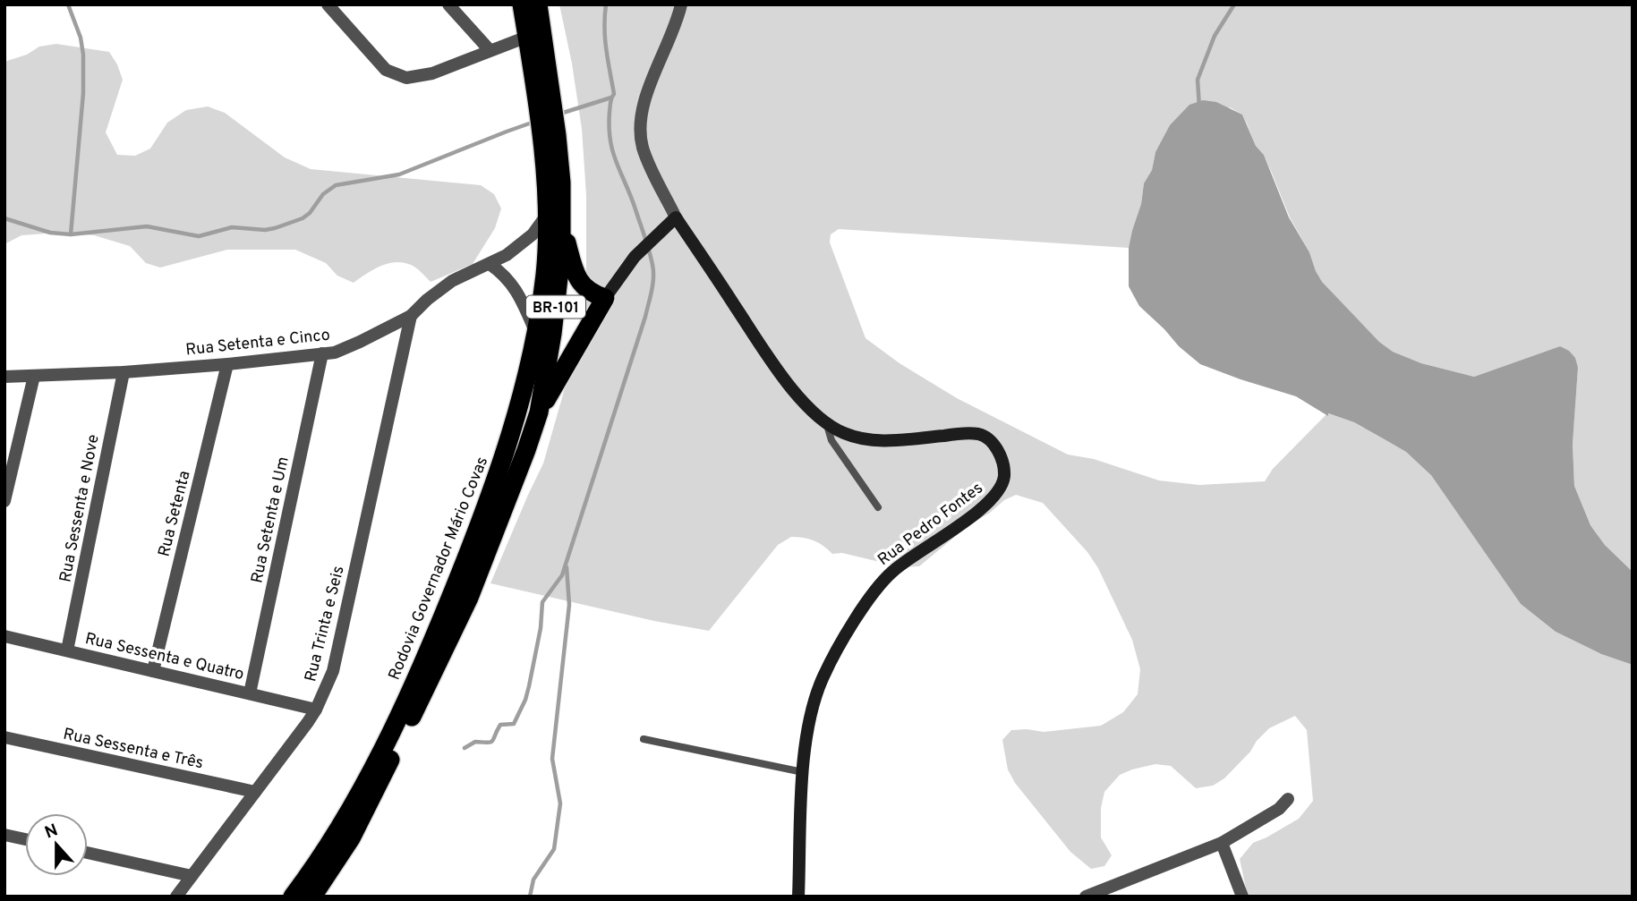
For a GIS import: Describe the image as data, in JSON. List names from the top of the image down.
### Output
{
  "streets": {
    "highway": ["BR-101", "Rodovia Governador Mário Covas"],
    "street": [
      "Rua Setenta e Cinco",
      "Rua Sessenta e Nove",
      "Rua Setenta",
      "Rua Setenta e Um",
      "Rua Pedro Fontes",
      "Rua Trinta e Seis",
      "Rua Sessenta e Quatro",
      "Rua Sessenta e Três"
    ]
  },
  "crossings": [
    ["Rua Setenta e Cinco", "Rua Sessenta e Nove"],
    ["Rua Setenta e Cinco", "Rua Setenta"],
    ["Rua Setenta e Cinco", "Rua Setenta e Um"],
    ["Rua Setenta e Cinco", "Rodovia Governador Mário Covas"],
    ["Rua Setenta e Cinco", "Rua Trinta e Seis"],
    ["Rua Sessenta e Nove", "Rua Sessenta e Quatro"],
    ["Rua Setenta", "Rua Sessenta e Quatro"],
    ["Rua Setenta e Um", "Rua Sessenta e Quatro"],
    ["Rua Trinta e Seis", "Rua Sessenta e Quatro"],
    ["Rua Trinta e Seis", "Rua Sessenta e Três"]
  ],
  "north": "top"
}
